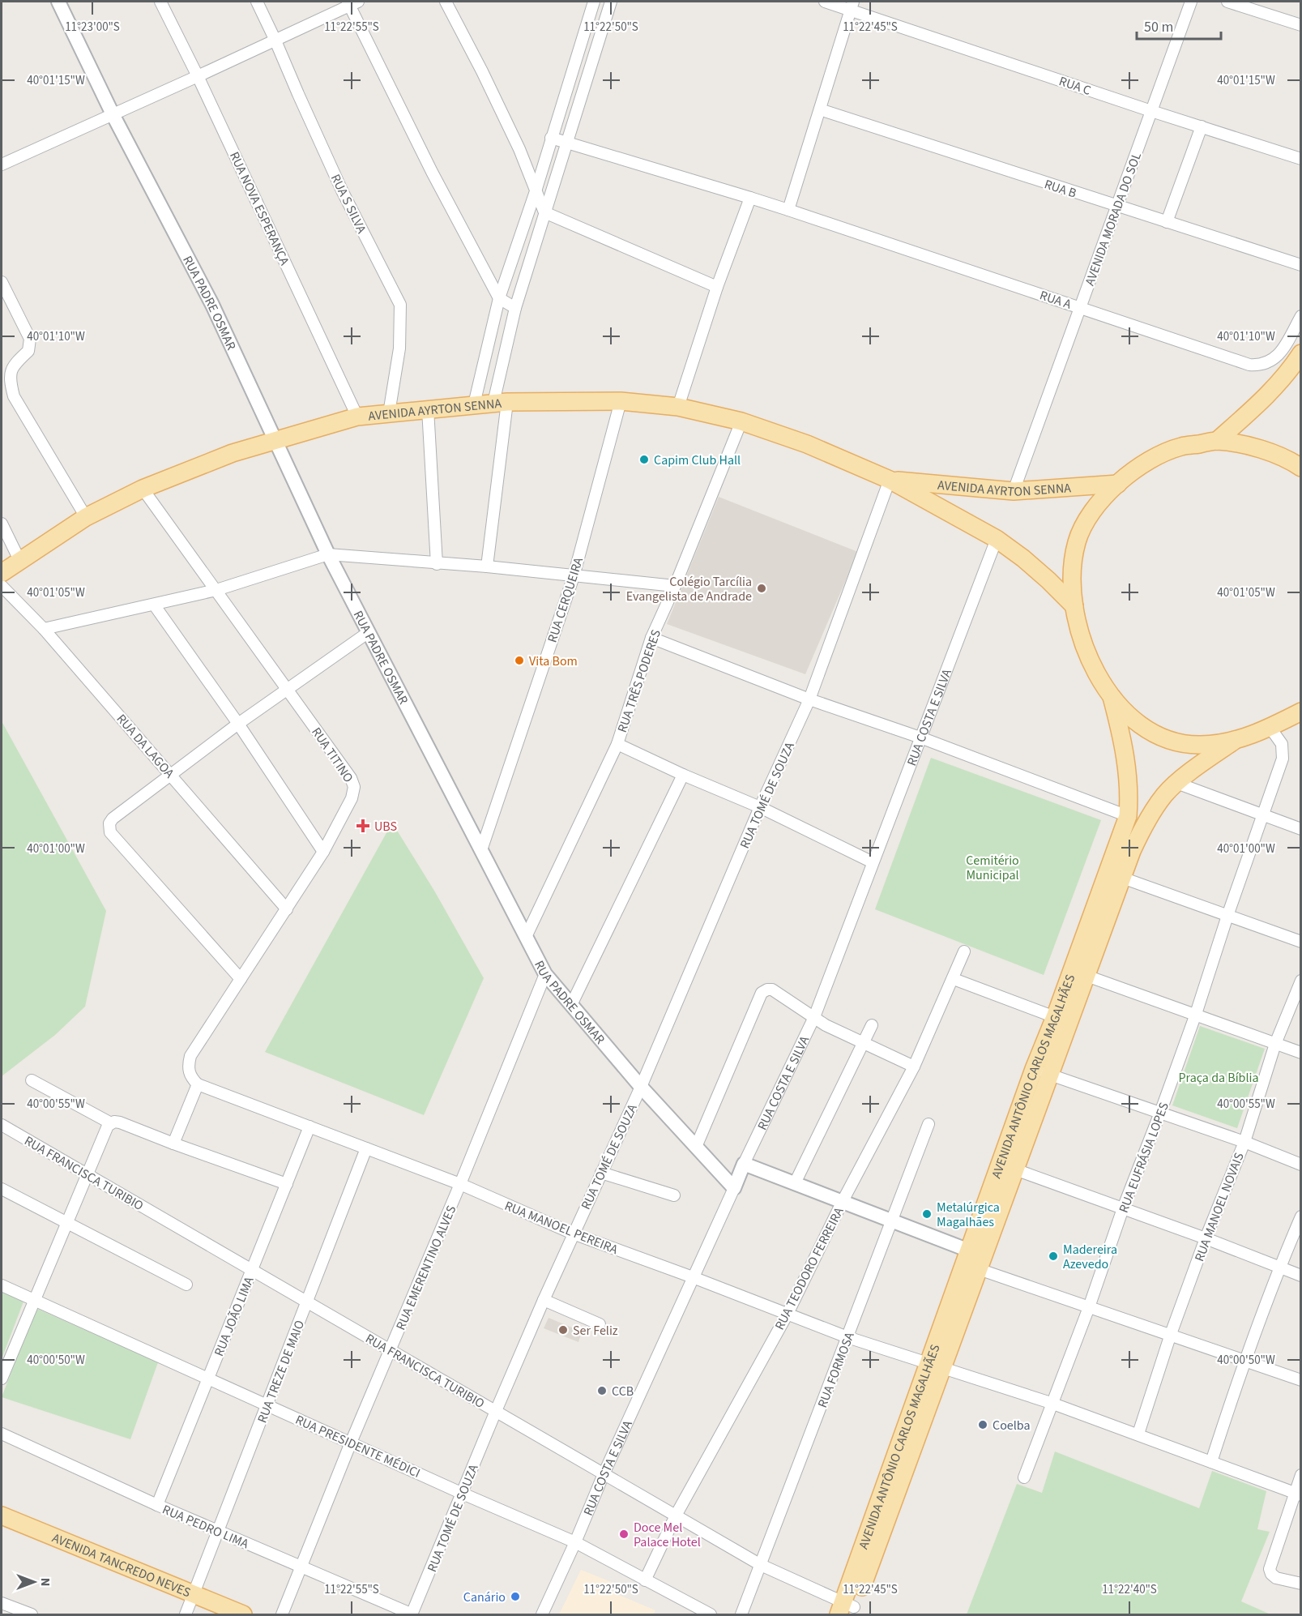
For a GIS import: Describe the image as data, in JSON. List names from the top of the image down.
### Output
{
  "streets": {
    "main road": ["AVENIDA AYRTON SENNA", "AVENIDA ANTÔNIO CARLOS MAGALHÃES", "AVENIDA TANCREDO NEVES"],
    "street": [
      "RUA C",
      "RUA B",
      "RUA S SILVA",
      "RUA NOVA ESPERANÇA",
      "AVENIDA MORADA DO SOL",
      "RUA A",
      "RUA PADRE OSMAR",
      "RUA CERQUEIRA",
      "RUA TRÊS PODERES",
      "RUA COSTA E SILVA",
      "RUA DA LAGOA",
      "RUA TITINO",
      "RUA TOMÉ DE SOUZA",
      "RUA EUFRÁSIA LOPES",
      "RUA FRANCISCA TURIBIO",
      "RUA MANOEL NOVAIS",
      "RUA MANOEL PEREIRA",
      "RUA EMERENTINO ALVES",
      "RUA TEODORO FERREIRA",
      "RUA JOÃO LIMA",
      "RUA FORMOSA",
      "RUA TREZE DE MAIO",
      "RUA PRESIDENTE MÉDICI",
      "RUA PEDRO LIMA"
    ]
  },
  "crossings": [
    ["RUA C", "AVENIDA MORADA DO SOL"],
    ["RUA B", "AVENIDA MORADA DO SOL"],
    ["RUA S SILVA", "AVENIDA AYRTON SENNA"],
    ["RUA NOVA ESPERANÇA", "AVENIDA AYRTON SENNA"],
    ["AVENIDA MORADA DO SOL", "RUA A"],
    ["AVENIDA MORADA DO SOL", "AVENIDA AYRTON SENNA"],
    ["RUA PADRE OSMAR", "AVENIDA AYRTON SENNA"],
    ["RUA PADRE OSMAR", "RUA CERQUEIRA"],
    ["RUA PADRE OSMAR", "RUA TRÊS PODERES"],
    ["RUA PADRE OSMAR", "RUA COSTA E SILVA"],
    ["RUA PADRE OSMAR", "RUA TOMÉ DE SOUZA"],
    ["RUA PADRE OSMAR", "RUA EMERENTINO ALVES"],
    ["AVENIDA AYRTON SENNA", "RUA CERQUEIRA"],
    ["AVENIDA AYRTON SENNA", "RUA TRÊS PODERES"],
    ["AVENIDA AYRTON SENNA", "RUA COSTA E SILVA"],
    ["AVENIDA AYRTON SENNA", "RUA TITINO"],
    ["AVENIDA AYRTON SENNA", "RUA TOMÉ DE SOUZA"],
    ["RUA COSTA E SILVA", "RUA FRANCISCA TURIBIO"],
    ["RUA COSTA E SILVA", "RUA MANOEL PEREIRA"],
    ["RUA COSTA E SILVA", "RUA PRESIDENTE MÉDICI"],
    ["RUA DA LAGOA", "RUA TITINO"],
    ["RUA TITINO", "RUA MANOEL PEREIRA"],
    ["RUA TOMÉ DE SOUZA", "RUA FRANCISCA TURIBIO"],
    ["RUA TOMÉ DE SOUZA", "RUA MANOEL PEREIRA"],
    ["RUA TOMÉ DE SOUZA", "RUA PRESIDENTE MÉDICI"],
    ["RUA TOMÉ DE SOUZA", "RUA PEDRO LIMA"],
    ["AVENIDA ANTÔNIO CARLOS MAGALHÃES", "RUA FRANCISCA TURIBIO"],
    ["AVENIDA ANTÔNIO CARLOS MAGALHÃES", "RUA MANOEL PEREIRA"],
    ["RUA EUFRÁSIA LOPES", "RUA MANOEL PEREIRA"],
    ["RUA FRANCISCA TURIBIO", "RUA EMERENTINO ALVES"],
    ["RUA FRANCISCA TURIBIO", "RUA TEODORO FERREIRA"],
    ["RUA FRANCISCA TURIBIO", "RUA JOÃO LIMA"],
    ["RUA FRANCISCA TURIBIO", "RUA FORMOSA"],
    ["RUA FRANCISCA TURIBIO", "RUA TREZE DE MAIO"],
    ["RUA MANOEL NOVAIS", "RUA MANOEL PEREIRA"],
    ["RUA MANOEL PEREIRA", "RUA EMERENTINO ALVES"],
    ["RUA MANOEL PEREIRA", "RUA TEODORO FERREIRA"],
    ["RUA MANOEL PEREIRA", "RUA JOÃO LIMA"],
    ["RUA MANOEL PEREIRA", "RUA FORMOSA"],
    ["RUA MANOEL PEREIRA", "RUA TREZE DE MAIO"],
    ["RUA EMERENTINO ALVES", "RUA PRESIDENTE MÉDICI"],
    ["RUA EMERENTINO ALVES", "RUA PEDRO LIMA"],
    ["RUA TEODORO FERREIRA", "RUA PRESIDENTE MÉDICI"],
    ["RUA JOÃO LIMA", "RUA PRESIDENTE MÉDICI"],
    ["RUA JOÃO LIMA", "RUA PEDRO LIMA"],
    ["RUA TREZE DE MAIO", "RUA PRESIDENTE MÉDICI"],
    ["RUA TREZE DE MAIO", "RUA PEDRO LIMA"],
    ["RUA TREZE DE MAIO", "AVENIDA TANCREDO NEVES"]
  ],
  "parks": ["Cemitério Municipal", "Praça da Bíblia"],
  "places": {
    "other": [
      "Capim Club Hall",
      "Colégio Tarcília Evangelista de Andrade",
      "Vita Bom",
      "Metalúrgica Magalhães",
      "Madereira Azevedo",
      "Ser Feliz",
      "CCB",
      "Coelba",
      "Doce Mel Palace Hotel",
      "Canário"
    ],
    "health": ["UBS"]
  },
  "scale_bar": "50 m",
  "north": "right",
  "coordinates": [
    "11°23'00\"S",
    "11°22'55\"S",
    "11°22'50\"S",
    "11°22'45\"S",
    "40°01'15\"W",
    "40°01'10\"W",
    "40°01'05\"W",
    "40°01'00\"W",
    "40°00'55\"W",
    "40°00'50\"W",
    "11°22'40\"S"
  ]
}
